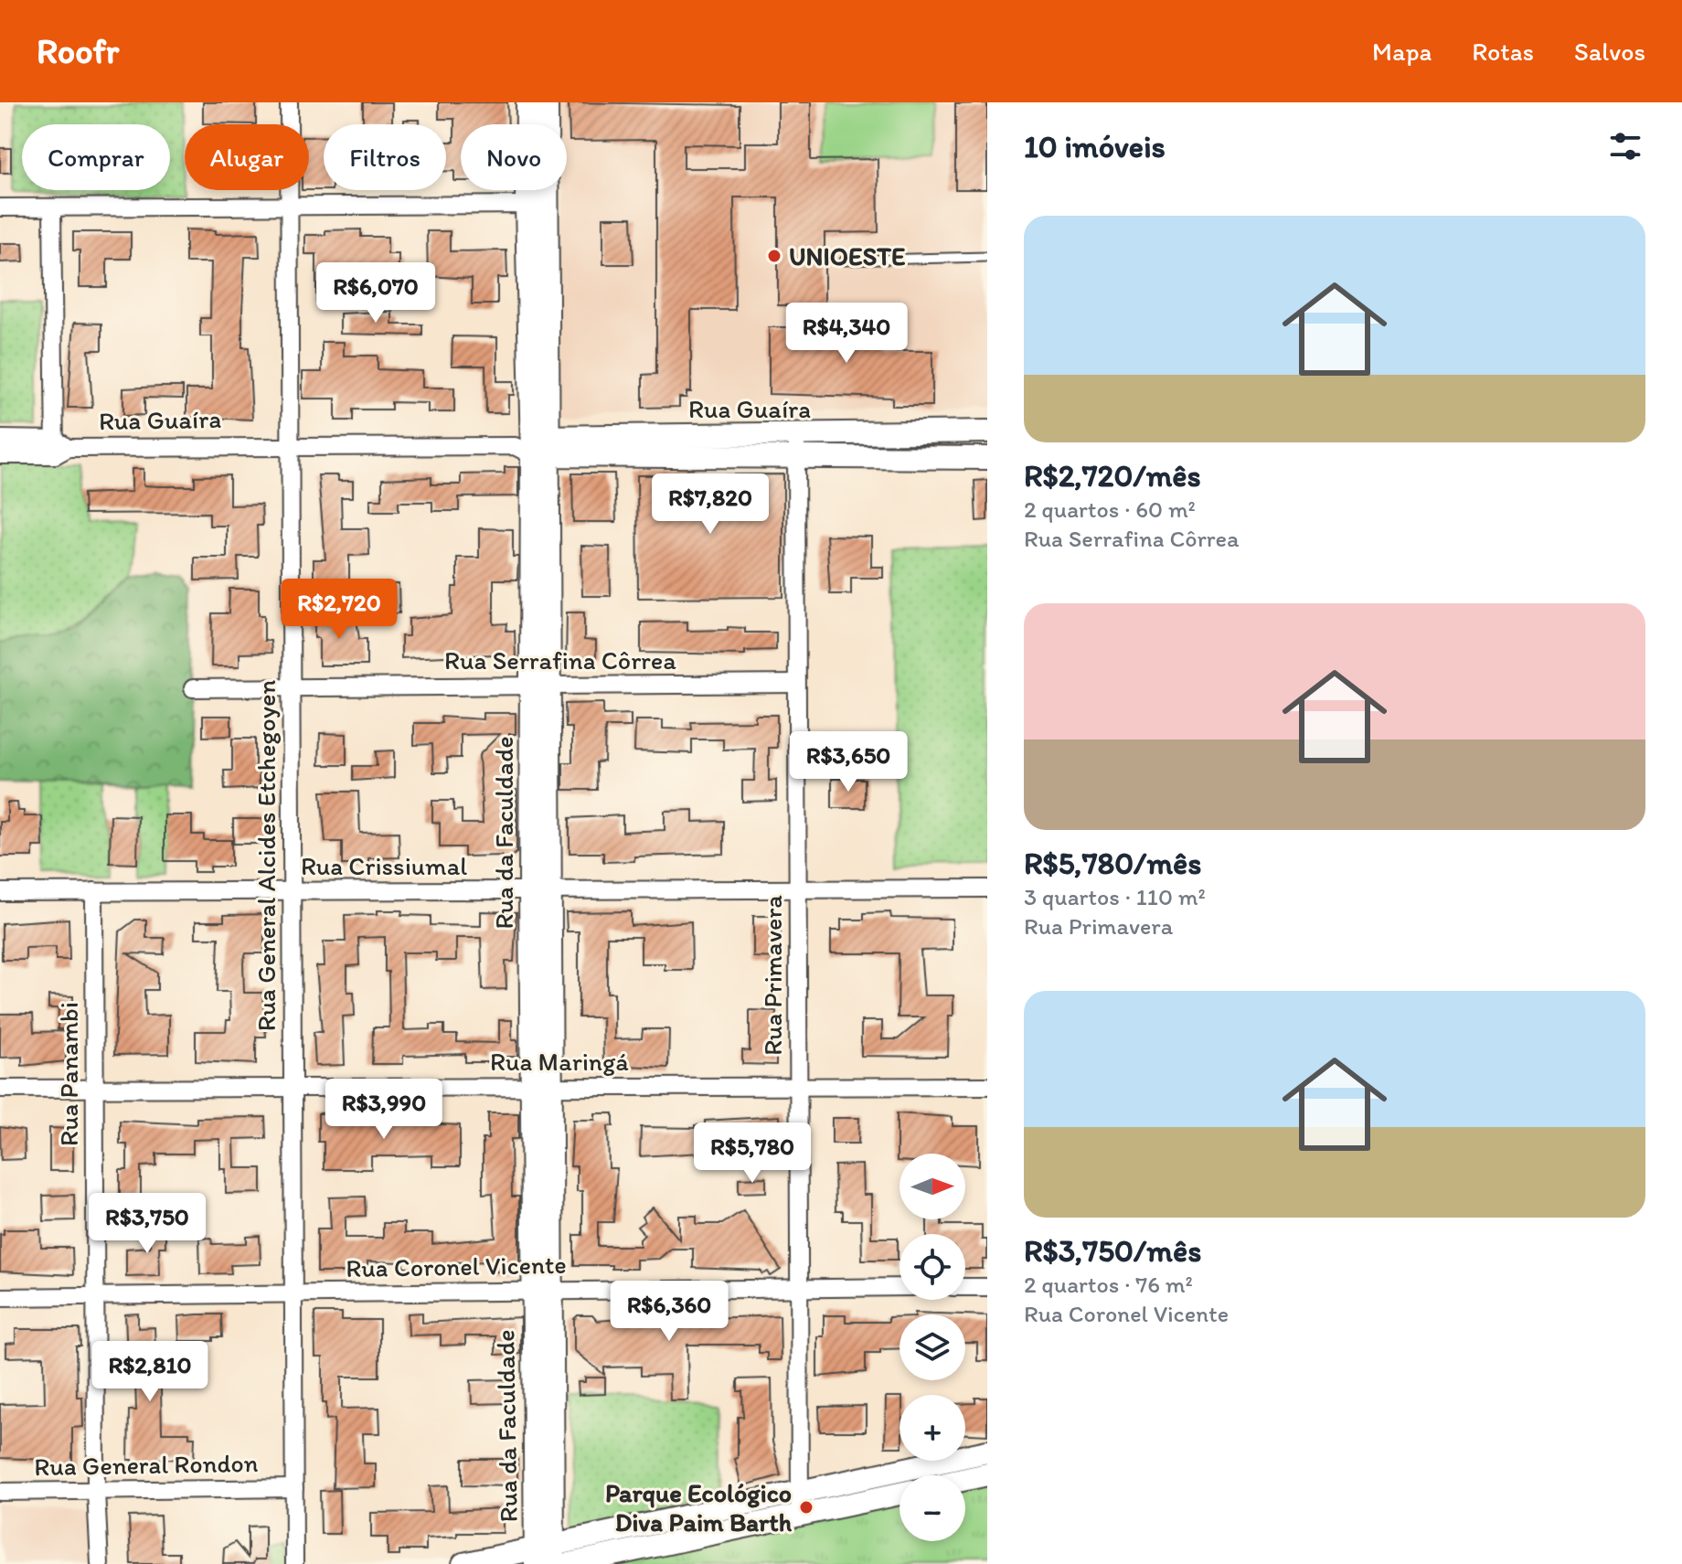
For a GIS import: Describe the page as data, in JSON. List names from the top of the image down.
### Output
{
  "streets": {
    "street": [
      "Rua Guaíra",
      "Rua Serrafina Côrrea",
      "Rua da Faculdade",
      "Rua General Alcides Etchegoyen",
      "Rua Crissiumal",
      "Rua Primavera",
      "Rua Maringá",
      "Rua Panambi",
      "Rua Coronel Vicente",
      "Rua General Rondon"
    ]
  },
  "crossings": [
    ["Rua Guaíra", "Rua da Faculdade"],
    ["Rua Guaíra", "Rua General Alcides Etchegoyen"],
    ["Rua Guaíra", "Rua Primavera"],
    ["Rua Serrafina Côrrea", "Rua da Faculdade"],
    ["Rua Serrafina Côrrea", "Rua General Alcides Etchegoyen"],
    ["Rua Serrafina Côrrea", "Rua Primavera"],
    ["Rua da Faculdade", "Rua Crissiumal"],
    ["Rua da Faculdade", "Rua Maringá"],
    ["Rua da Faculdade", "Rua Coronel Vicente"],
    ["Rua General Alcides Etchegoyen", "Rua Crissiumal"],
    ["Rua General Alcides Etchegoyen", "Rua Maringá"],
    ["Rua General Alcides Etchegoyen", "Rua Coronel Vicente"],
    ["Rua General Alcides Etchegoyen", "Rua General Rondon"],
    ["Rua Crissiumal", "Rua Primavera"],
    ["Rua Crissiumal", "Rua Panambi"],
    ["Rua Primavera", "Rua Maringá"],
    ["Rua Primavera", "Rua Coronel Vicente"],
    ["Rua Maringá", "Rua Panambi"],
    ["Rua Panambi", "Rua Coronel Vicente"],
    ["Rua Panambi", "Rua General Rondon"]
  ],
  "places": ["UNIOESTE", "Parque Ecológico Diva Paim Barth"],
  "north": "right",
  "page": {
    "header": "Roofr",
    "nav": ["Mapa", "Rotas", "Salvos"],
    "heading": "10 imóveis",
    "chip": [
      "Comprar",
      "Alugar",
      "Filtros",
      "Novo"
    ],
    "list": [
      {
        "name": "R$2,720/mês",
        "note": "2 quartos · 60 m² · Rua Serrafina Côrrea"
      },
      {
        "name": "R$5,780/mês",
        "note": "3 quartos · 110 m² · Rua Primavera"
      },
      {
        "name": "R$3,750/mês",
        "note": "2 quartos · 76 m² · Rua Coronel Vicente"
      }
    ],
    "price": [
      "R$6,070",
      "R$4,340",
      "R$7,820",
      "R$2,720",
      "R$3,650",
      "R$3,990",
      "R$5,780",
      "R$3,750",
      "R$6,360",
      "R$2,810"
    ],
    "map_buttons": ["+", "−"]
  }
}
